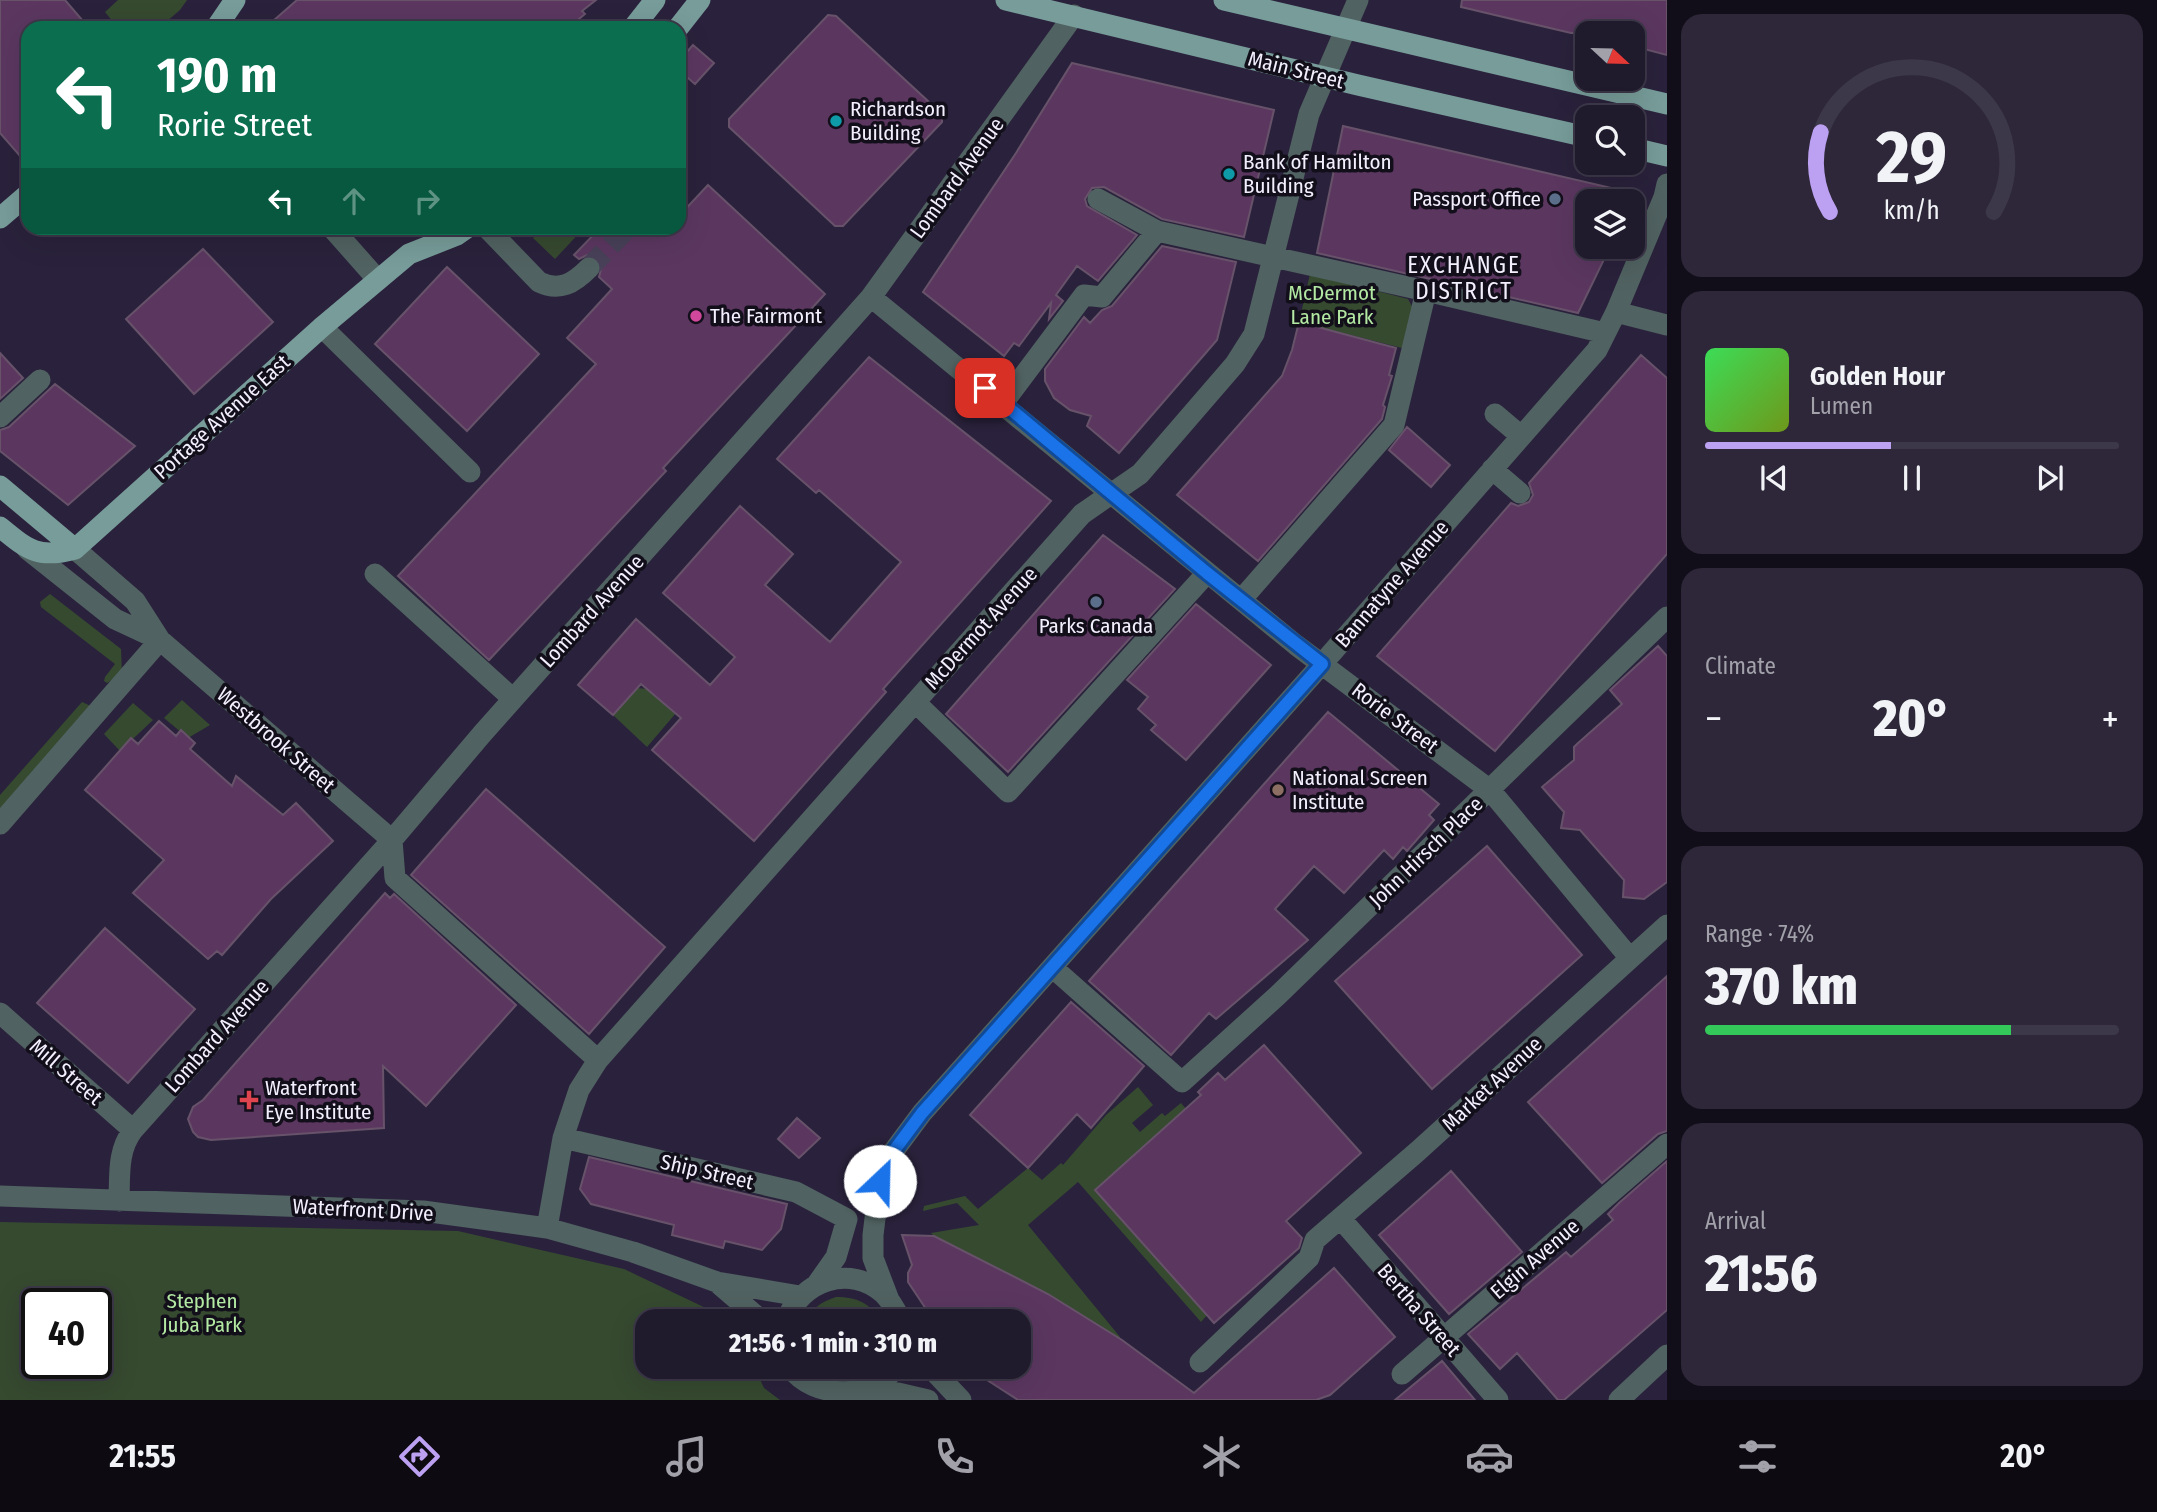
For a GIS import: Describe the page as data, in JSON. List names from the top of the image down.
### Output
{
  "streets": {
    "main road": ["Main Street", "Portage Avenue East", "Westbrook Street"],
    "street": [
      "Lombard Avenue",
      "Bannatyne Avenue",
      "McDermot Avenue",
      "Rorie Street",
      "John Hirsch Place",
      "Mill Street",
      "Market Avenue",
      "Ship Street",
      "Waterfront Drive",
      "Elgin Avenue",
      "Bertha Street"
    ]
  },
  "crossings": [
    ["Main Street", "Lombard Avenue"],
    ["Main Street", "McDermot Avenue"],
    ["Lombard Avenue", "Rorie Street"],
    ["Lombard Avenue", "Westbrook Street"],
    ["Lombard Avenue", "Mill Street"],
    ["Lombard Avenue", "Waterfront Drive"],
    ["Portage Avenue East", "Westbrook Street"],
    ["Bannatyne Avenue", "Rorie Street"],
    ["Bannatyne Avenue", "John Hirsch Place"],
    ["Bannatyne Avenue", "Waterfront Drive"],
    ["McDermot Avenue", "Rorie Street"],
    ["McDermot Avenue", "Ship Street"],
    ["McDermot Avenue", "Waterfront Drive"],
    ["Rorie Street", "John Hirsch Place"],
    ["Rorie Street", "Market Avenue"],
    ["Market Avenue", "Bertha Street"],
    ["Ship Street", "Waterfront Drive"],
    ["Elgin Avenue", "Bertha Street"]
  ],
  "districts": ["EXCHANGE DISTRICT"],
  "parks": ["McDermot Lane Park", "Stephen Juba Park"],
  "places": {
    "other": [
      "Richardson Building",
      "Bank of Hamilton Building",
      "Passport Office",
      "The Fairmont",
      "Parks Canada",
      "National Screen Institute"
    ],
    "health": ["Waterfront Eye Institute"]
  },
  "north": "right",
  "page": {
    "turn": ["190 m", "Rorie Street"],
    "song": ["Golden Hour", "Lumen"],
    "tile": [
      "Climate",
      ["Range · 74%", "370 km"],
      ["Arrival", "21:56"]
    ],
    "heat": ["−", "20°", "+"],
    "limit": "40",
    "trip": "21:56 · 1 min · 310 m",
    "tabs": ["21:55", "20°"],
    "gauge": ["29", "km/h"]
  }
}
